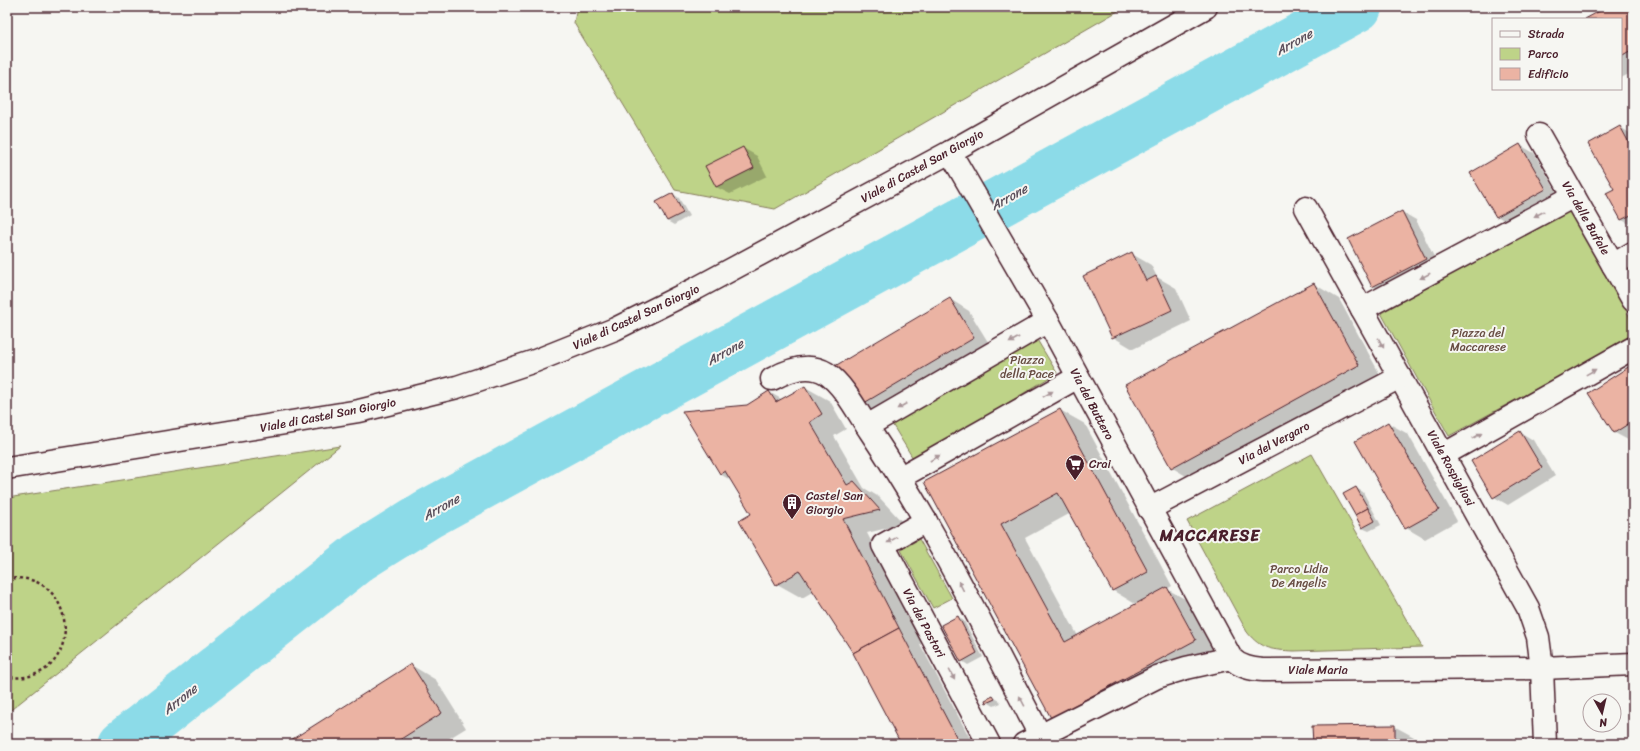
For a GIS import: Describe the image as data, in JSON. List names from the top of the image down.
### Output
{
  "streets": {
    "street": [
      "Viale di Castel San Giorgio",
      "Via delle Bufale",
      "Via del Buttero",
      "Via del Vergaro",
      "Viale Rospigliosi",
      "Via dei Pastori",
      "Viale Maria"
    ]
  },
  "crossings": [
    ["Viale di Castel San Giorgio", "Via del Buttero"],
    ["Via del Buttero", "Via del Vergaro"],
    ["Via del Buttero", "Viale Maria"],
    ["Via del Vergaro", "Viale Rospigliosi"],
    ["Viale Rospigliosi", "Viale Maria"]
  ],
  "districts": ["MACCARESE"],
  "water": ["Arrone"],
  "parks": ["Piazza del Maccarese", "Piazza della Pace", "Parco Lidia De Angelis"],
  "places": {
    "supermarket": ["Crai"],
    "building": ["Castel San Giorgio"]
  },
  "legend": ["Strada", "Parco", "Edificio"],
  "north": "bottom"
}
